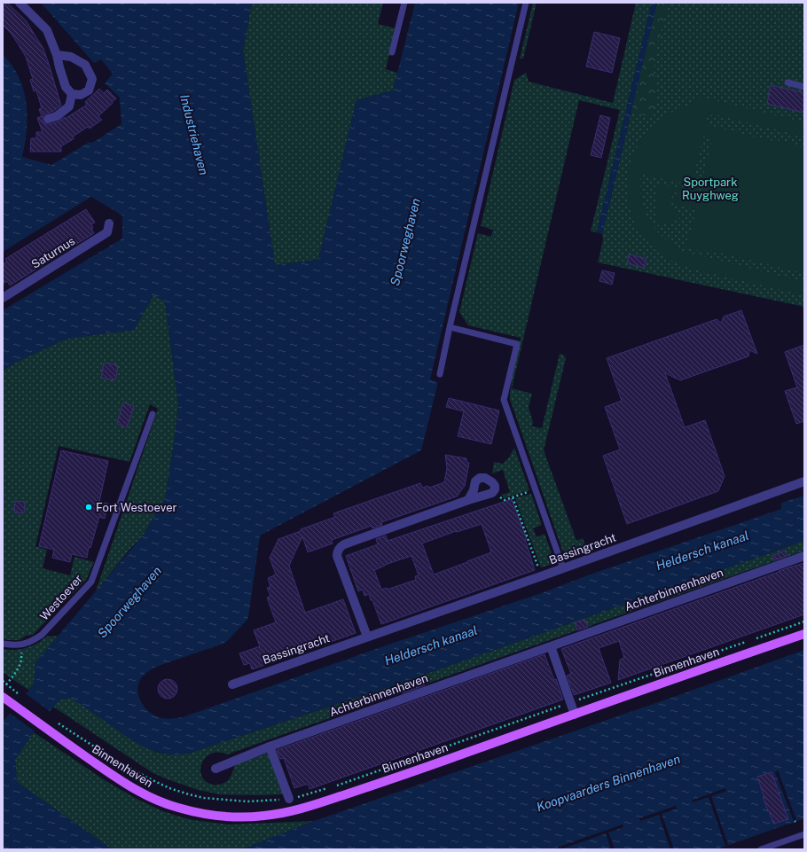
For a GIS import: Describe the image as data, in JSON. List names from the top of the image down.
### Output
{
  "streets": {
    "main road": ["Binnenhaven"],
    "street": ["Saturnus", "Bassingracht", "Achterbinnenhaven"],
    "lane": ["Westoever"]
  },
  "water": [
    "Industriehaven",
    "Spoorweghaven",
    "Heldersch kanaal",
    "Koopvaarders Binnenhaven"
  ],
  "parks": ["Sportpark Ruyghweg"],
  "places": ["Fort Westoever"]
}
